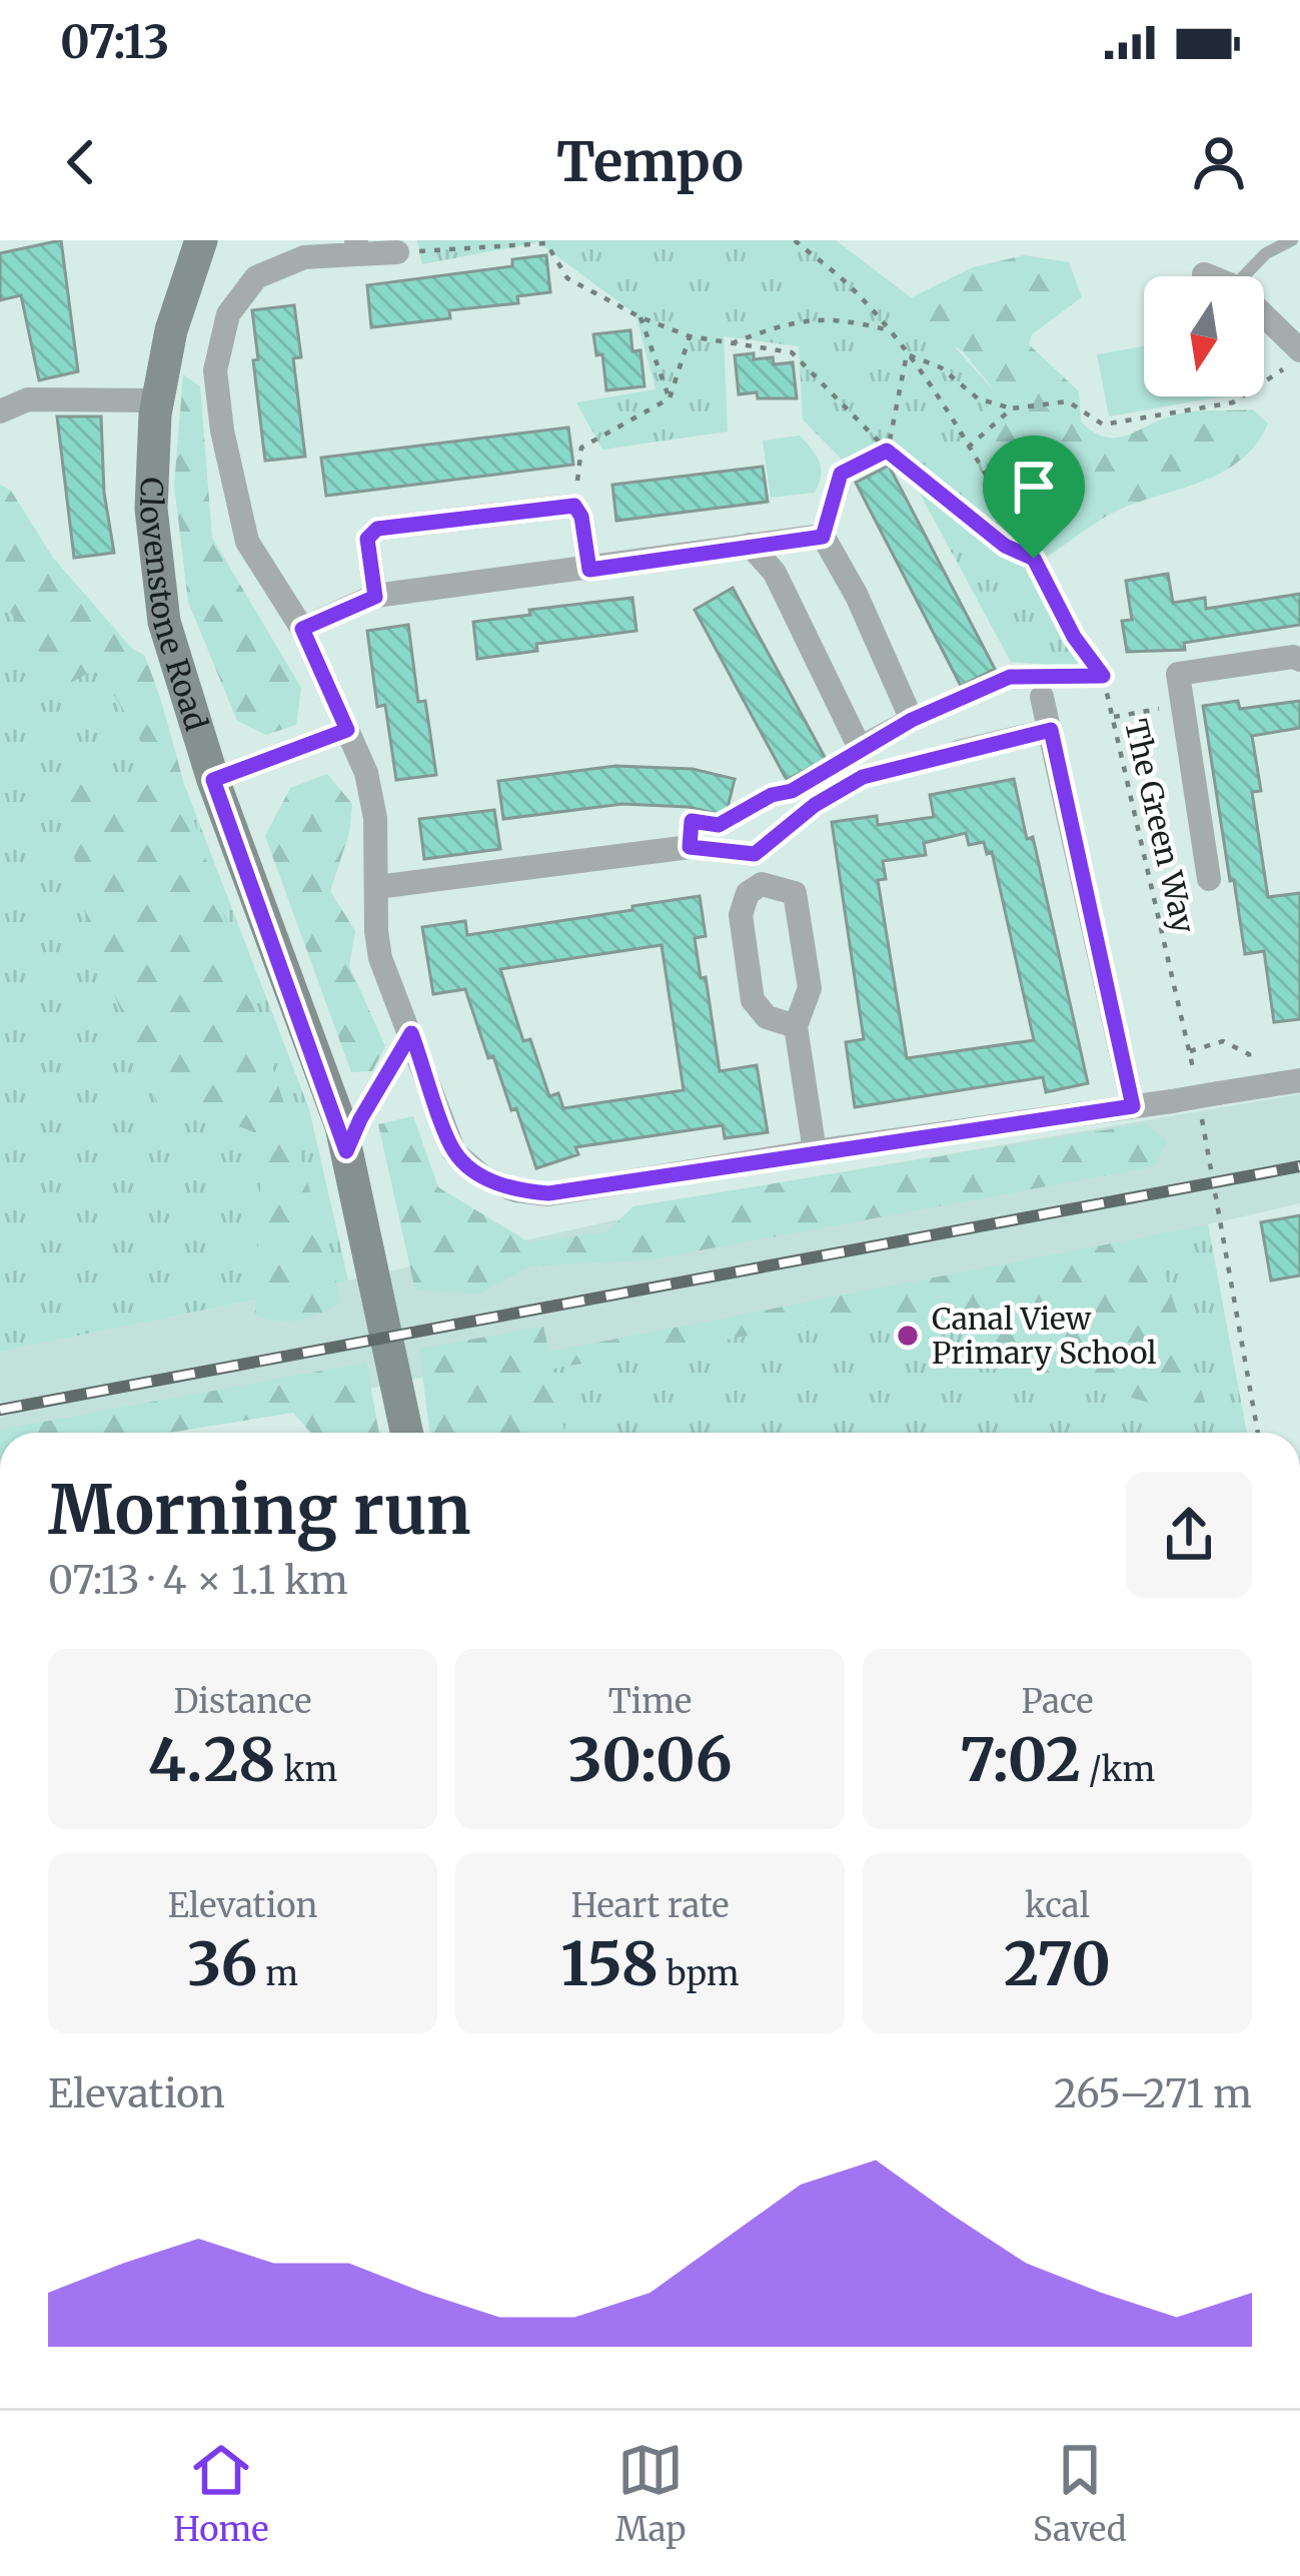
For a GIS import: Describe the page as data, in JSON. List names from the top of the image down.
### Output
{
  "streets": {
    "street": ["Clovenstone Road"],
    "path": ["The Green Way"]
  },
  "places": ["Canal View Primary School"],
  "north": "bottom",
  "page": {
    "status": "07:13",
    "header": "Tempo",
    "heading": ["Morning run", "07:13 · 4 × 1.1 km"],
    "stats": [
      ["Distance", "4.28 km"],
      ["Time", "30:06"],
      ["Pace", "7:02 /km"],
      ["Elevation", "36 m"],
      ["Heart rate", "158 bpm"],
      ["kcal", "270"]
    ],
    "chart": ["Elevation", "265–271 m"],
    "tabs": ["Home", "Map", "Saved"]
  }
}
